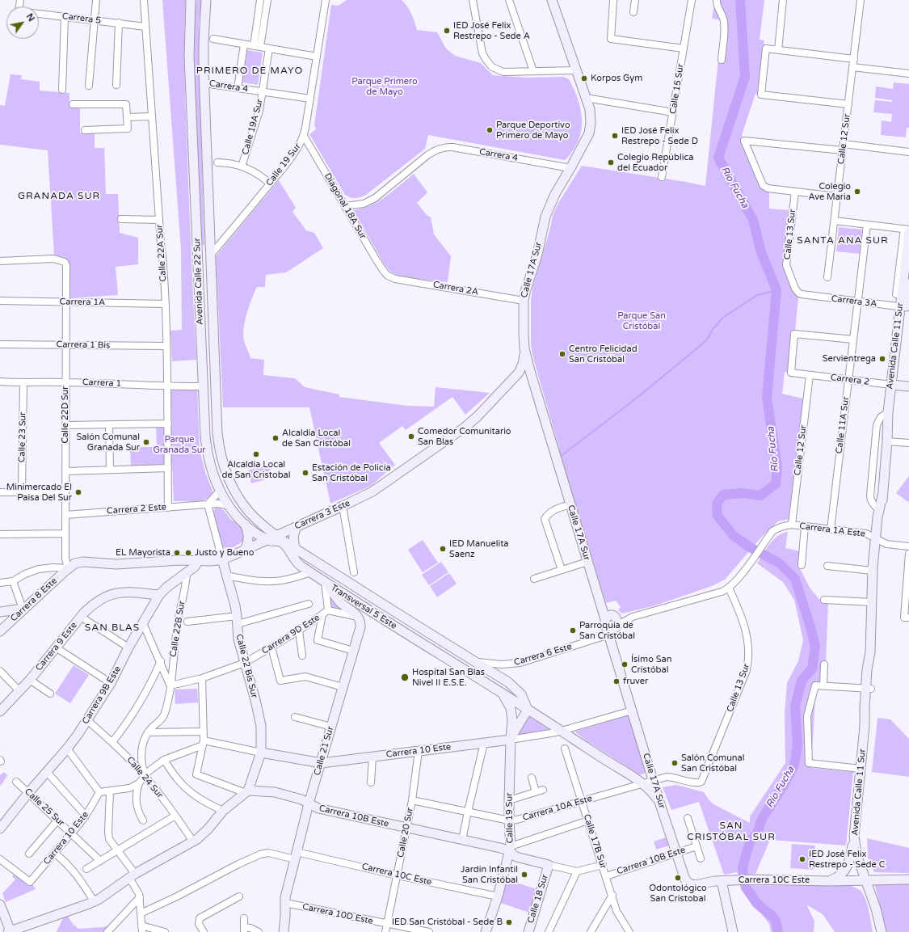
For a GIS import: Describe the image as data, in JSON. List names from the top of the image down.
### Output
{
  "streets": {
    "street": [
      "Carrera 5",
      "Carrera 4",
      "Calle 15 Sur",
      "Calle 19A Sur",
      "Calle 12 Sur",
      "Calle 19 Sur",
      "Diagonal 18A Sur",
      "Calle 13 Sur",
      "Calle 22A Sur",
      "Calle 17A Sur",
      "Avenida Calle 22 Sur",
      "Carrera 2A",
      "Carrera 3A",
      "Carrera 1A",
      "Carrera 1 Bis",
      "Avenida Calle 11 Sur",
      "Carrera 2",
      "Carrera 1",
      "Calle 22D Sur",
      "Calle 11A Sur",
      "Calle 23 Sur",
      "Carrera 2 Este",
      "Carrera 3 Este",
      "Carrera 1A Este",
      "Carrera 8 Este",
      "Transversal 5 Este",
      "Calle 22B Sur",
      "Carrera 9D Este",
      "Carrera 9 Este",
      "Carrera 6 Este",
      "Calle 22 Bis Sur",
      "Carrera 9B Este",
      "Calle 21 Sur",
      "Carrera 10 Este",
      "Calle 24 Sur",
      "Calle 25 Sur",
      "Carrera 10A Este",
      "Carrera 10B Este",
      "Calle 20 Sur",
      "Calle 17B Sur",
      "Carrera 10C Este",
      "Calle 18 Sur",
      "Carrera 10D Este"
    ]
  },
  "crossings": [
    ["Carrera 5", "Calle 22A Sur"],
    ["Carrera 4", "Calle 19A Sur"],
    ["Carrera 4", "Calle 19 Sur"],
    ["Carrera 4", "Diagonal 18A Sur"],
    ["Carrera 4", "Calle 17A Sur"],
    ["Carrera 4", "Avenida Calle 22 Sur"],
    ["Calle 12 Sur", "Carrera 2"],
    ["Calle 12 Sur", "Carrera 1A Este"],
    ["Calle 19 Sur", "Diagonal 18A Sur"],
    ["Calle 19 Sur", "Avenida Calle 22 Sur"],
    ["Calle 19 Sur", "Transversal 5 Este"],
    ["Calle 19 Sur", "Carrera 10 Este"],
    ["Calle 19 Sur", "Carrera 10A Este"],
    ["Calle 19 Sur", "Carrera 10B Este"],
    ["Calle 19 Sur", "Carrera 10C Este"],
    ["Diagonal 18A Sur", "Carrera 2A"],
    ["Calle 13 Sur", "Calle 17A Sur"],
    ["Calle 13 Sur", "Carrera 3A"],
    ["Calle 13 Sur", "Carrera 1A Este"],
    ["Calle 13 Sur", "Carrera 6 Este"],
    ["Calle 13 Sur", "Carrera 10A Este"],
    ["Calle 22A Sur", "Carrera 1A"],
    ["Calle 22A Sur", "Carrera 1 Bis"],
    ["Calle 22A Sur", "Carrera 1"],
    ["Calle 22A Sur", "Carrera 2 Este"],
    ["Calle 17A Sur", "Carrera 2A"],
    ["Calle 17A Sur", "Carrera 3 Este"],
    ["Calle 17A Sur", "Transversal 5 Este"],
    ["Calle 17A Sur", "Carrera 6 Este"],
    ["Calle 17A Sur", "Carrera 10 Este"],
    ["Calle 17A Sur", "Carrera 10A Este"],
    ["Calle 17A Sur", "Carrera 10B Este"],
    ["Calle 17A Sur", "Carrera 10C Este"],
    ["Avenida Calle 22 Sur", "Carrera 1"],
    ["Avenida Calle 22 Sur", "Carrera 2 Este"],
    ["Avenida Calle 22 Sur", "Carrera 3 Este"],
    ["Avenida Calle 22 Sur", "Transversal 5 Este"],
    ["Carrera 3A", "Avenida Calle 11 Sur"],
    ["Carrera 3A", "Calle 11A Sur"],
    ["Carrera 1A", "Calle 22D Sur"],
    ["Carrera 1 Bis", "Calle 22D Sur"],
    ["Avenida Calle 11 Sur", "Carrera 2"],
    ["Avenida Calle 11 Sur", "Carrera 1A Este"],
    ["Avenida Calle 11 Sur", "Carrera 10C Este"],
    ["Carrera 2", "Calle 11A Sur"],
    ["Carrera 1", "Calle 22D Sur"],
    ["Carrera 1", "Calle 23 Sur"],
    ["Calle 22D Sur", "Carrera 2 Este"],
    ["Calle 22D Sur", "Carrera 3 Este"],
    ["Calle 22D Sur", "Carrera 8 Este"],
    ["Calle 11A Sur", "Carrera 1A Este"],
    ["Carrera 2 Este", "Calle 22 Bis Sur"],
    ["Carrera 3 Este", "Carrera 8 Este"],
    ["Carrera 3 Este", "Transversal 5 Este"],
    ["Carrera 3 Este", "Calle 22 Bis Sur"],
    ["Carrera 3 Este", "Carrera 9B Este"],
    ["Carrera 1A Este", "Carrera 6 Este"],
    ["Transversal 5 Este", "Carrera 6 Este"],
    ["Transversal 5 Este", "Carrera 10 Este"],
    ["Transversal 5 Este", "Carrera 10A Este"],
    ["Calle 22B Sur", "Carrera 9D Este"],
    ["Calle 22B Sur", "Carrera 9B Este"],
    ["Carrera 9D Este", "Calle 22 Bis Sur"],
    ["Carrera 9D Este", "Calle 21 Sur"],
    ["Carrera 9 Este", "Carrera 9B Este"],
    ["Calle 22 Bis Sur", "Carrera 10 Este"],
    ["Calle 22 Bis Sur", "Carrera 10B Este"],
    ["Carrera 9B Este", "Calle 24 Sur"],
    ["Carrera 9B Este", "Calle 25 Sur"],
    ["Calle 21 Sur", "Carrera 10 Este"],
    ["Calle 21 Sur", "Carrera 10B Este"],
    ["Calle 21 Sur", "Carrera 10C Este"],
    ["Calle 21 Sur", "Carrera 10D Este"],
    ["Carrera 10 Este", "Calle 25 Sur"],
    ["Carrera 10 Este", "Calle 20 Sur"],
    ["Carrera 10A Este", "Calle 20 Sur"],
    ["Carrera 10A Este", "Calle 17B Sur"],
    ["Carrera 10B Este", "Calle 20 Sur"],
    ["Carrera 10B Este", "Calle 17B Sur"],
    ["Carrera 10B Este", "Calle 18 Sur"],
    ["Calle 20 Sur", "Carrera 10C Este"],
    ["Calle 20 Sur", "Carrera 10D Este"]
  ],
  "districts": [
    "PRIMERO DE MAYO",
    "GRANADA SUR",
    "SANTA ANA SUR",
    "SAN BLAS",
    "SAN CRISTÓBAL SUR"
  ],
  "water": ["Río Fucha"],
  "parks": ["Parque Primero de Mayo", "Parque San Cristóbal", "Parque Granada Sur"],
  "places": [
    "IED José Felix Restrepo - Sede A",
    "Korpos Gym",
    "Parque Deportivo Primero de Mayo",
    "IED José Felix Restrepo - Sede D",
    "Colegio República del Ecuador",
    "Colegio Ave Maria",
    "Centro Felicidad San Cristóbal",
    "Servientrega",
    "Comedor Comunitario San Blas",
    "Alcaldía Local de San Cristóbal",
    "Salón Comunal Granada Sur",
    "Alcaldía Local de San Cristobal",
    "Estación de Policía San Cristóbal",
    "Minimercado El Paisa Del Sur",
    "IED Manuelita Saenz",
    "EL Mayorista",
    "Justo y Bueno",
    "Parroquia de San Cristóbal",
    "Ísimo San Cristóbal",
    "Hospital San Blas Nivel II E.S.E.",
    "fruver",
    "Salón Comunal San Cristóbal",
    "IED José Felix Restrepo - Sede C",
    "Jardín Infantil San Cristóbal",
    "Odontológico San Cristobal",
    "IED San Cristóbal - Sede B"
  ],
  "north": "top right"
}
